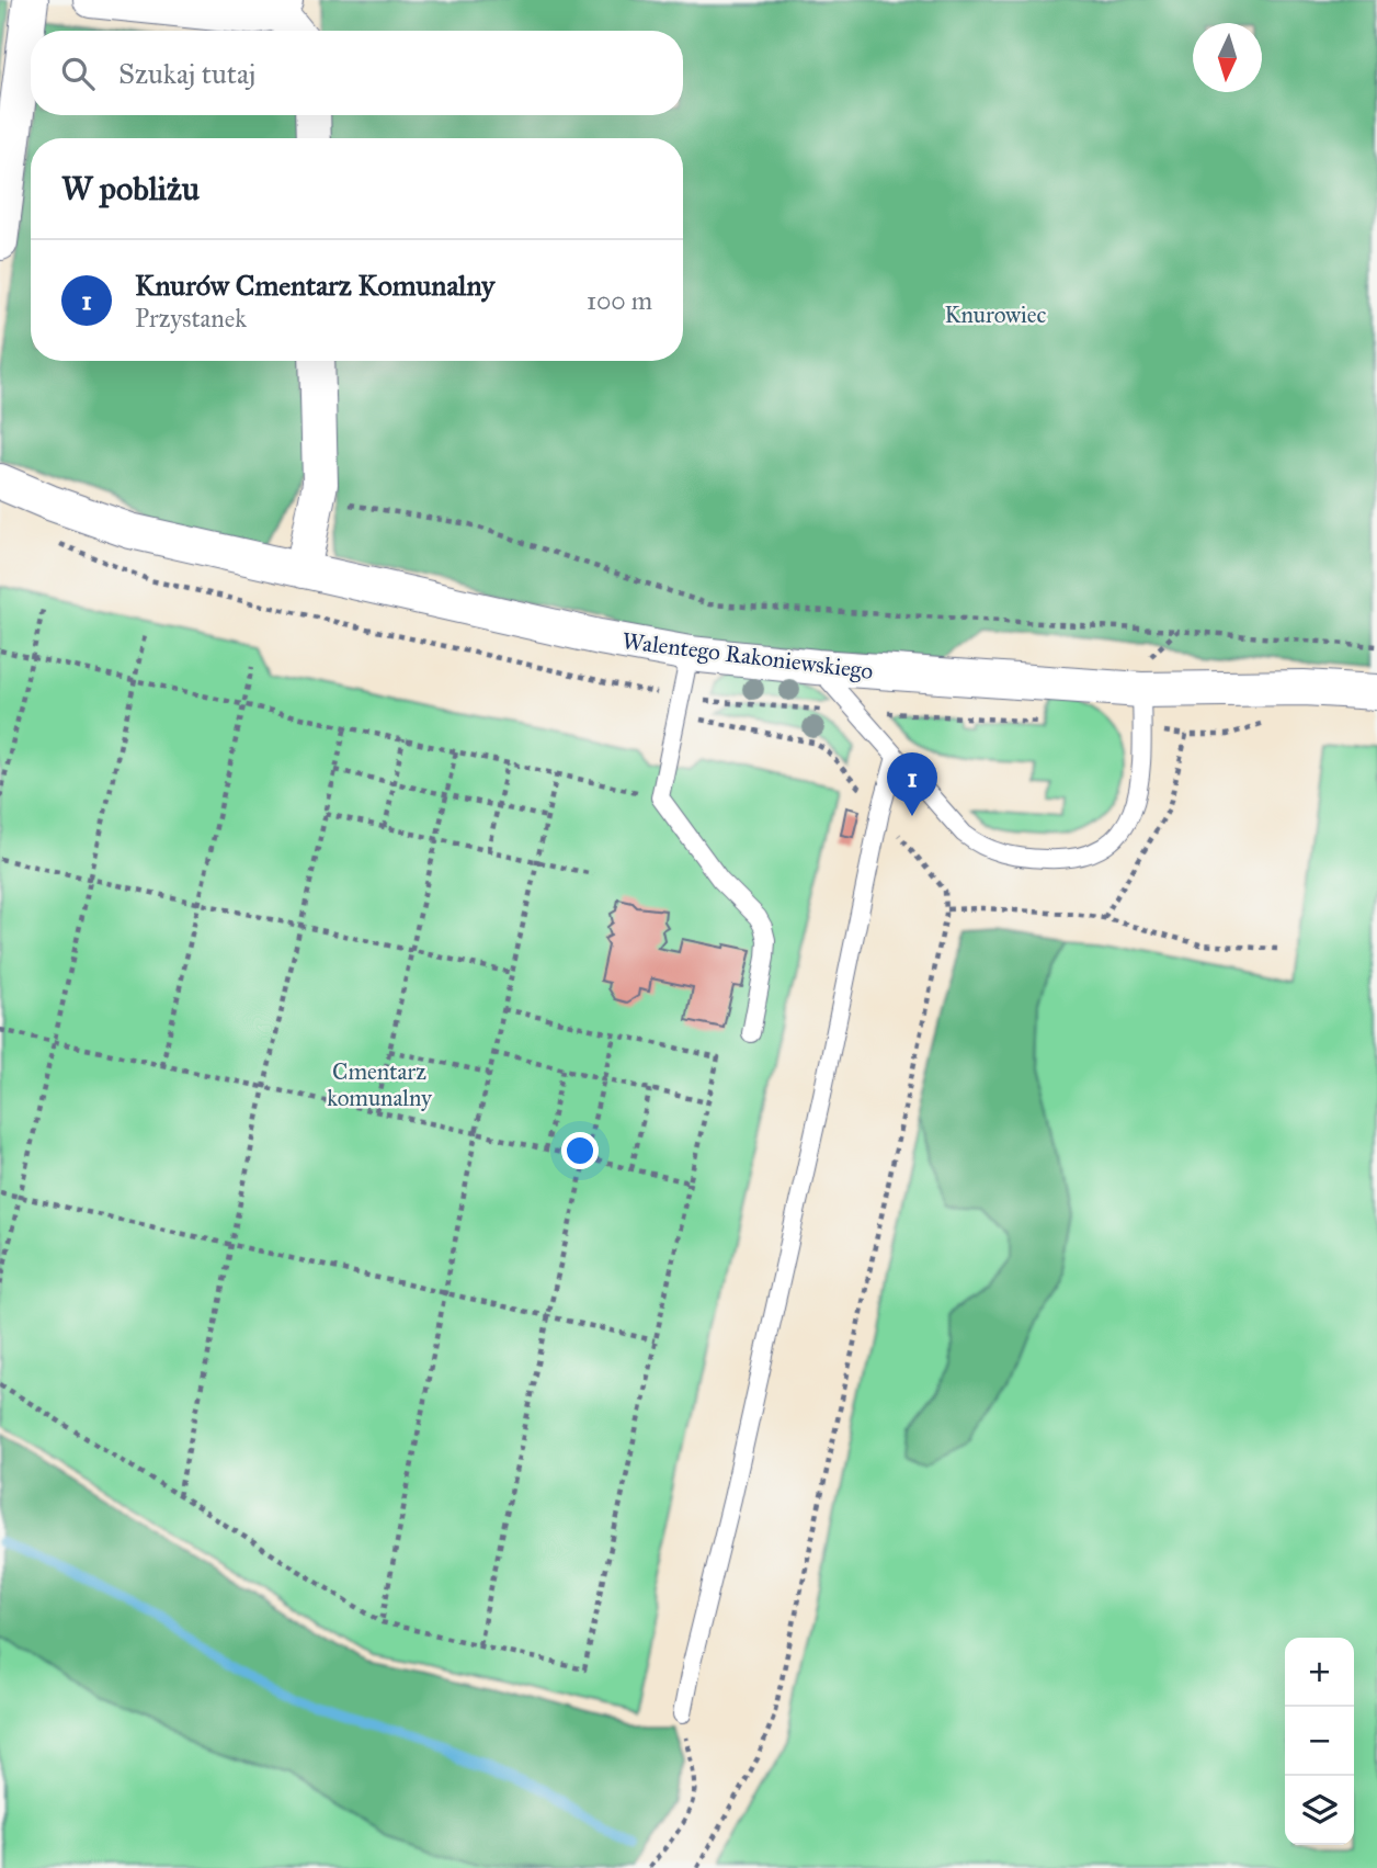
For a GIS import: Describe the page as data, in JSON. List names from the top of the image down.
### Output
{
  "streets": {
    "street": ["Walentego Rakoniewskiego"]
  },
  "parks": ["Knurowiec", "Cmentarz komunalny"],
  "north": "bottom",
  "page": {
    "search": "Szukaj tutaj",
    "heading": "W pobliżu",
    "list": [
      {
        "mark": "1",
        "name": "Knurów Cmentarz Komunalny",
        "note": "Przystanek",
        "value": "100 m"
      }
    ],
    "pins": "1",
    "map_buttons": ["+", "−"]
  }
}
